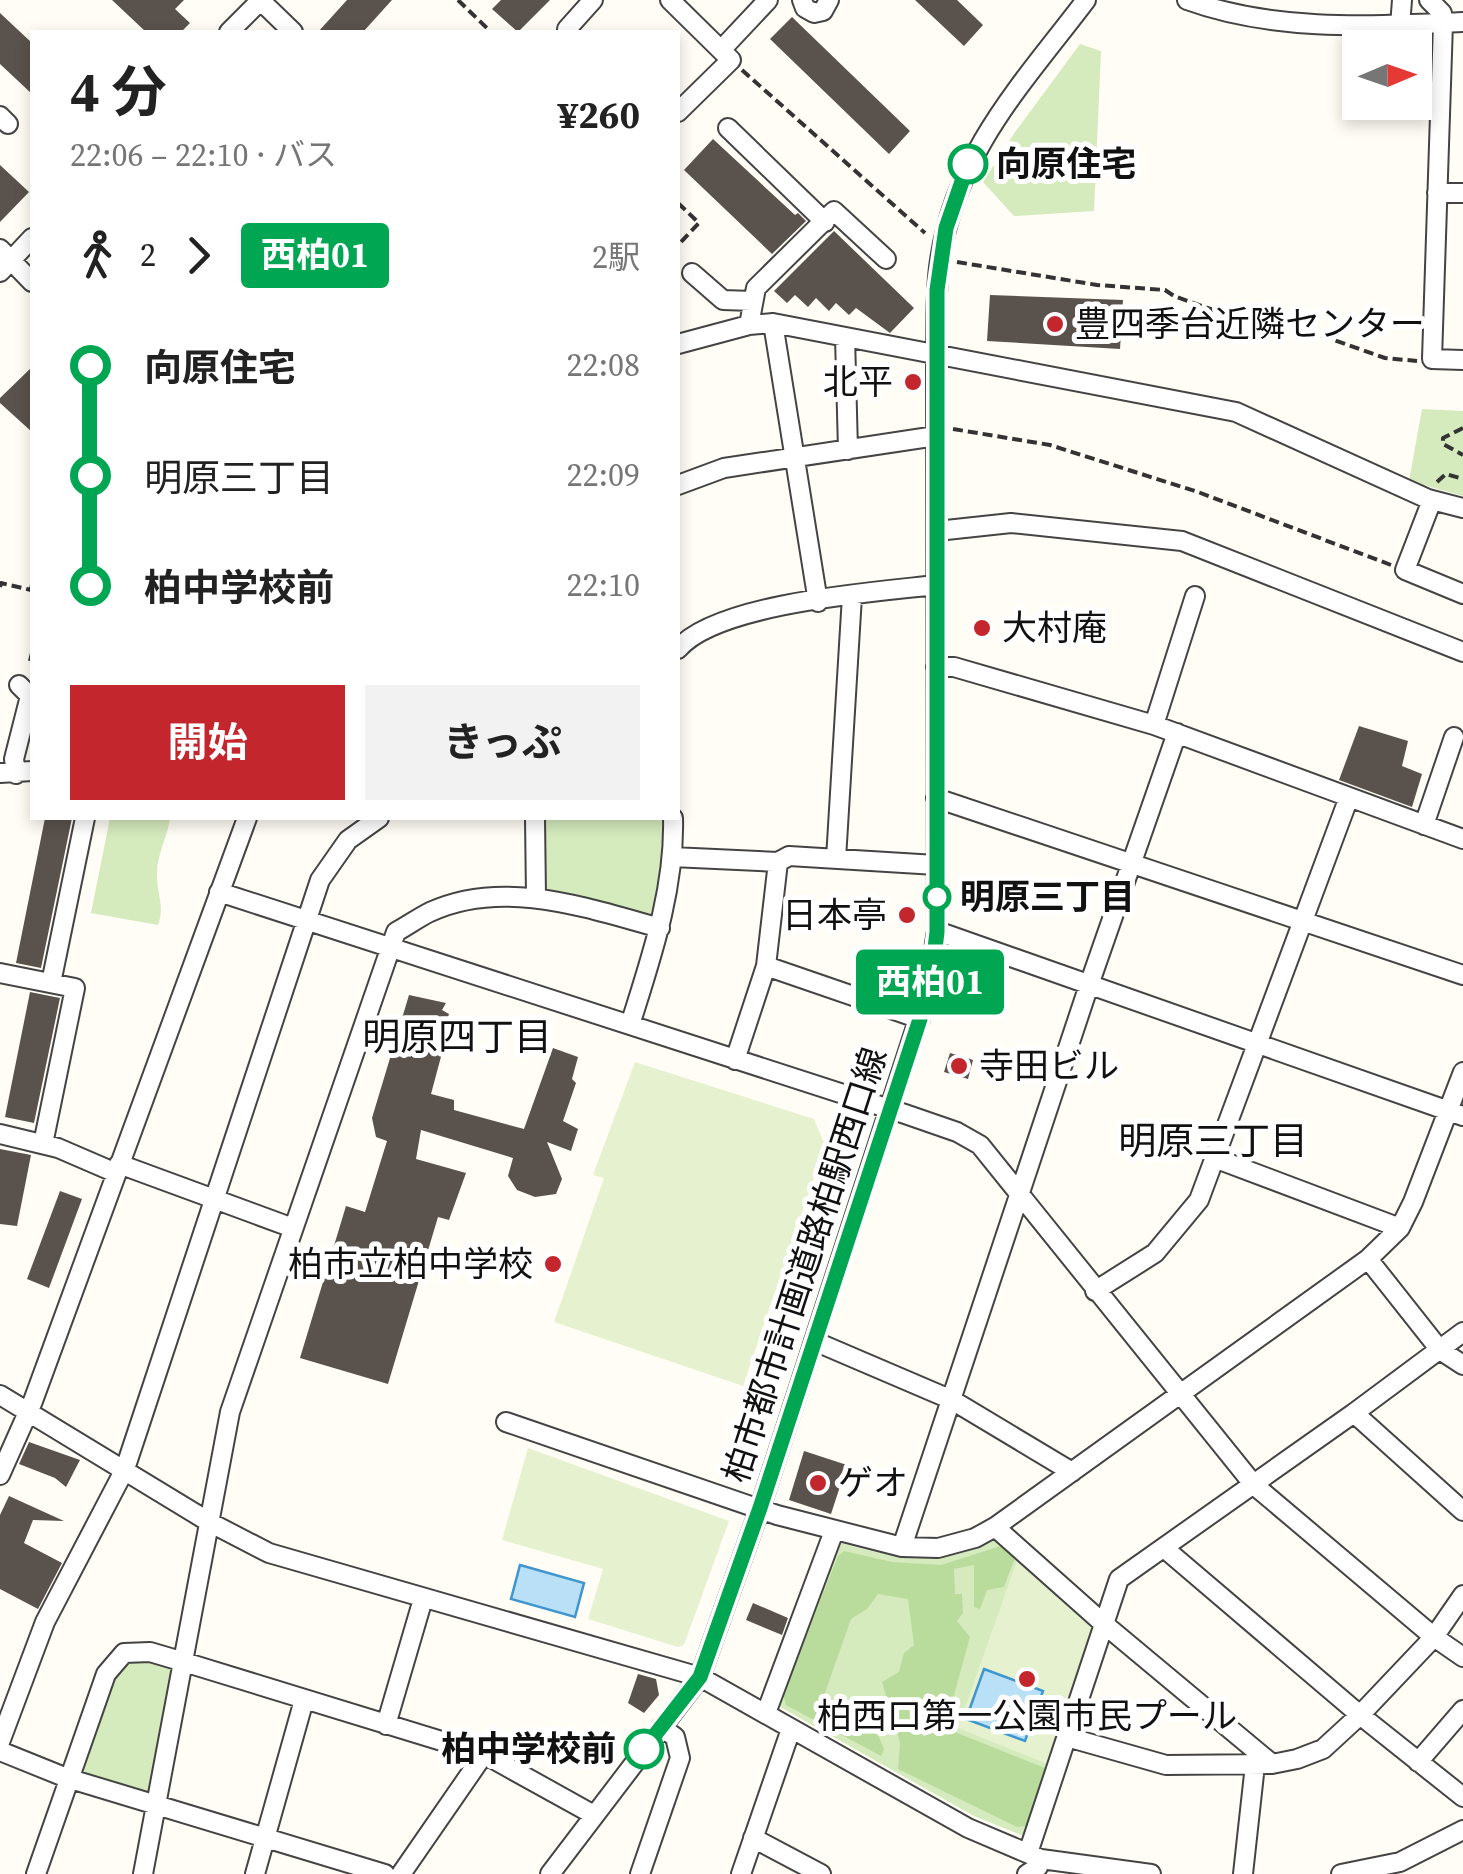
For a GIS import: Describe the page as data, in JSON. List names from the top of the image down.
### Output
{
  "streets": {
    "street": ["柏市都市計画道路柏駅西口線"]
  },
  "districts": ["明原四丁目", "明原三丁目"],
  "places": [
    "向原住宅",
    "豊四季台近隣センター",
    "北平",
    "大村庵",
    "明原三丁目",
    "日本亭",
    "寺田ビル",
    "柏市立柏中学校",
    "ゲオ",
    "柏西口第一公園市民プール",
    "柏中学校前"
  ],
  "lines": ["bus line 西柏01"],
  "north": "right",
  "page": {
    "on_map": "西柏01",
    "heading": ["4 分", "22:06 – 22:10 · バス", "¥260"],
    "legs": ["2", "西柏01", "2駅"],
    "list": [
      {
        "name": "向原住宅",
        "value": "22:08"
      },
      {
        "name": "明原三丁目",
        "value": "22:09"
      },
      {
        "name": "柏中学校前",
        "value": "22:10"
      }
    ],
    "buttons": ["開始", "きっぷ"]
  }
}
